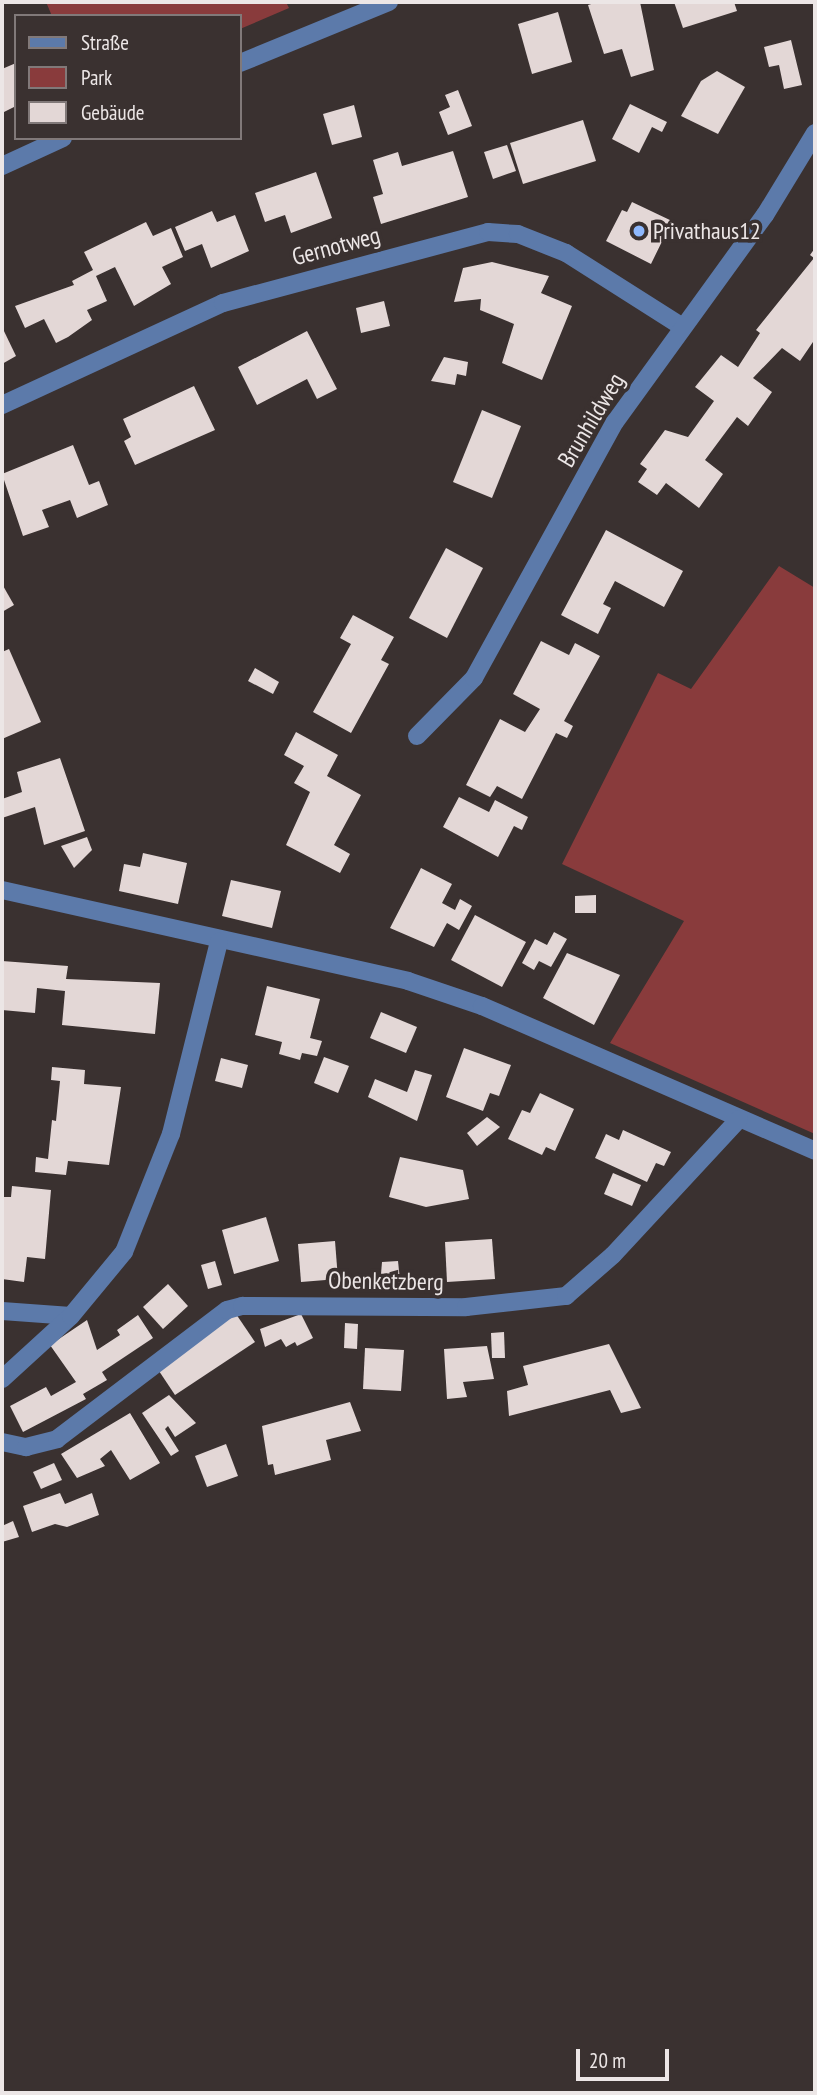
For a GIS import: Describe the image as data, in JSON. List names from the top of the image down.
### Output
{
  "streets": {
    "street": ["Gernotweg", "Brunhildweg", "Obenketzberg"]
  },
  "crossings": [
    ["Gernotweg", "Brunhildweg"]
  ],
  "places": ["Privathaus12"],
  "legend": ["Straße", "Park", "Gebäude"],
  "scale_bar": "20 m"
}
